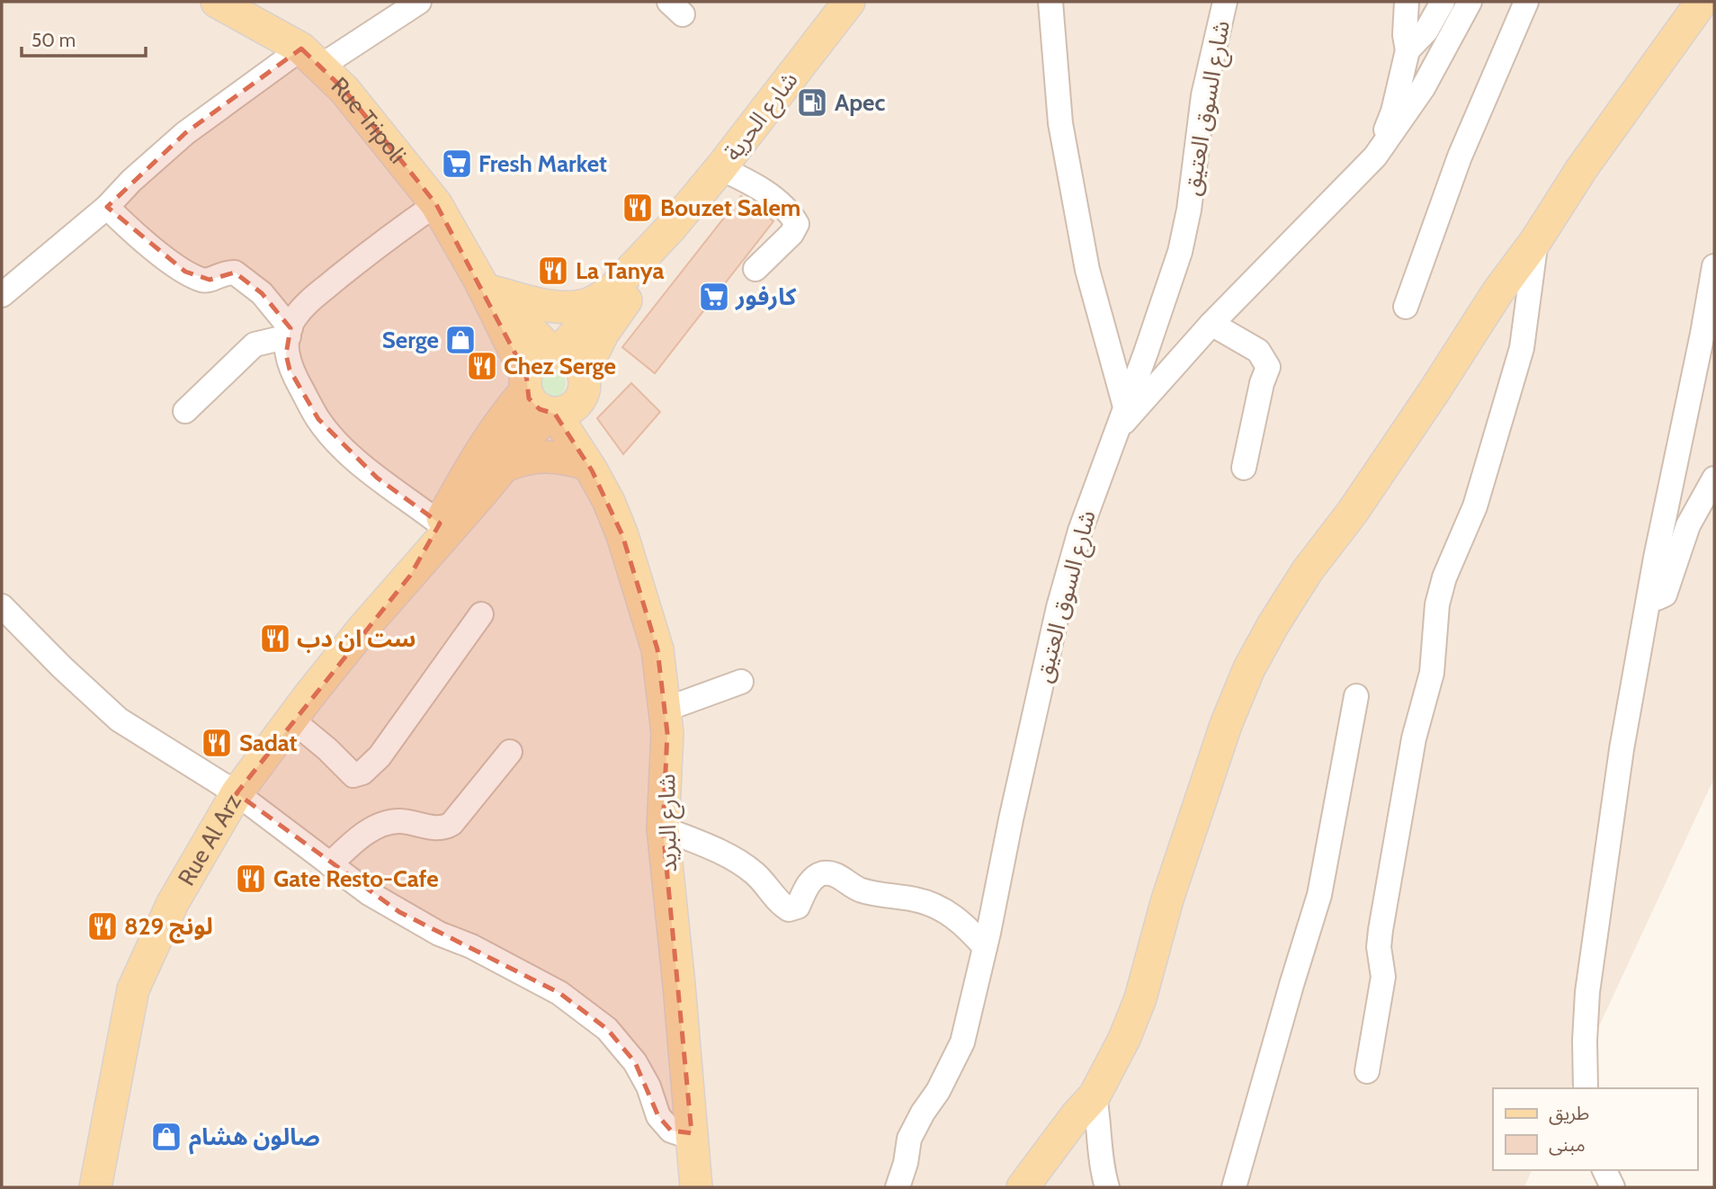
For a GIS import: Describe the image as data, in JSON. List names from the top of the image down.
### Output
{
  "streets": {
    "main road": [
      "شارع الحرية",
      "Rue Tripoli",
      "شارع البريد",
      "Rue Al Arz"
    ],
    "street": ["شارع السوق العتيق"]
  },
  "crossings": [
    ["Rue Tripoli", "شارع البريد"],
    ["Rue Tripoli", "Rue Al Arz"],
    ["شارع البريد", "Rue Al Arz"]
  ],
  "places": {
    "fuel station": ["Apec"],
    "supermarket": ["Fresh Market", "كارفور"],
    "restaurant": [
      "Bouzet Salem",
      "La Tanya",
      "Chez Serge",
      "ست ان دب",
      "Sadat",
      "Gate Resto-Cafe",
      "لونج 829"
    ],
    "shop": ["Serge", "صالون هشام"]
  },
  "legend": ["طريق", "مبنى"],
  "scale_bar": "50 m"
}
